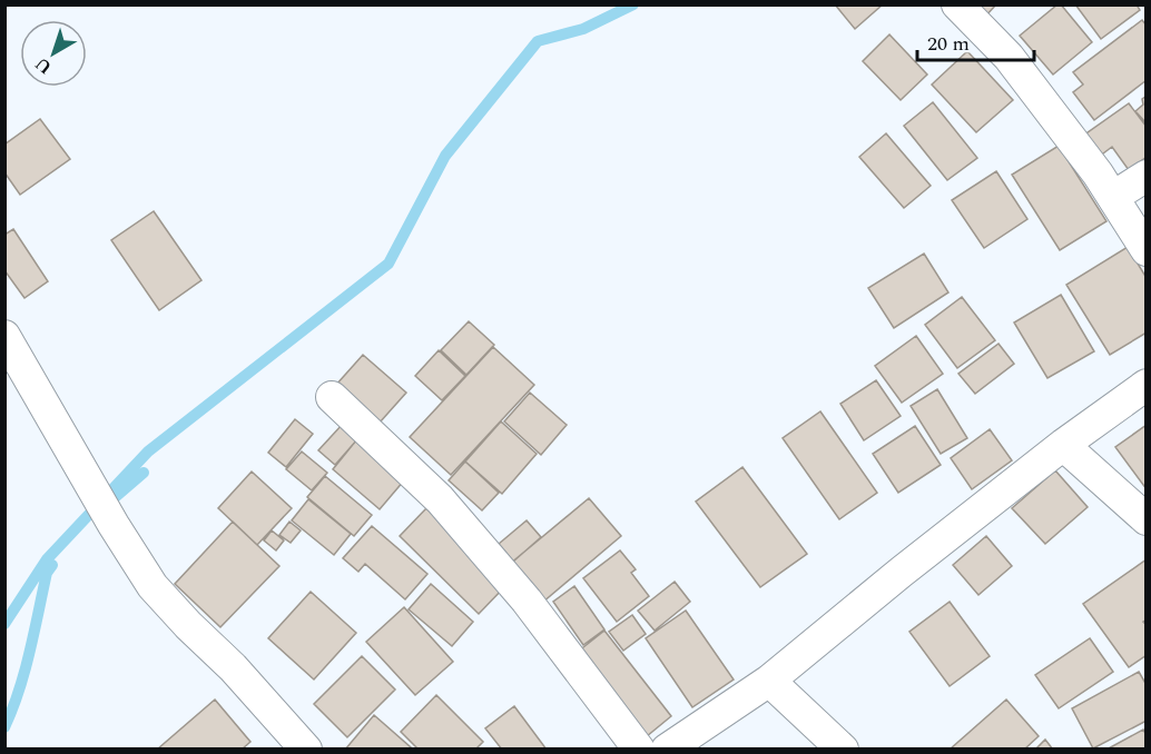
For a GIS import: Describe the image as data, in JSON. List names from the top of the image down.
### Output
{
  "scale_bar": "20 m",
  "north": "bottom left"
}
